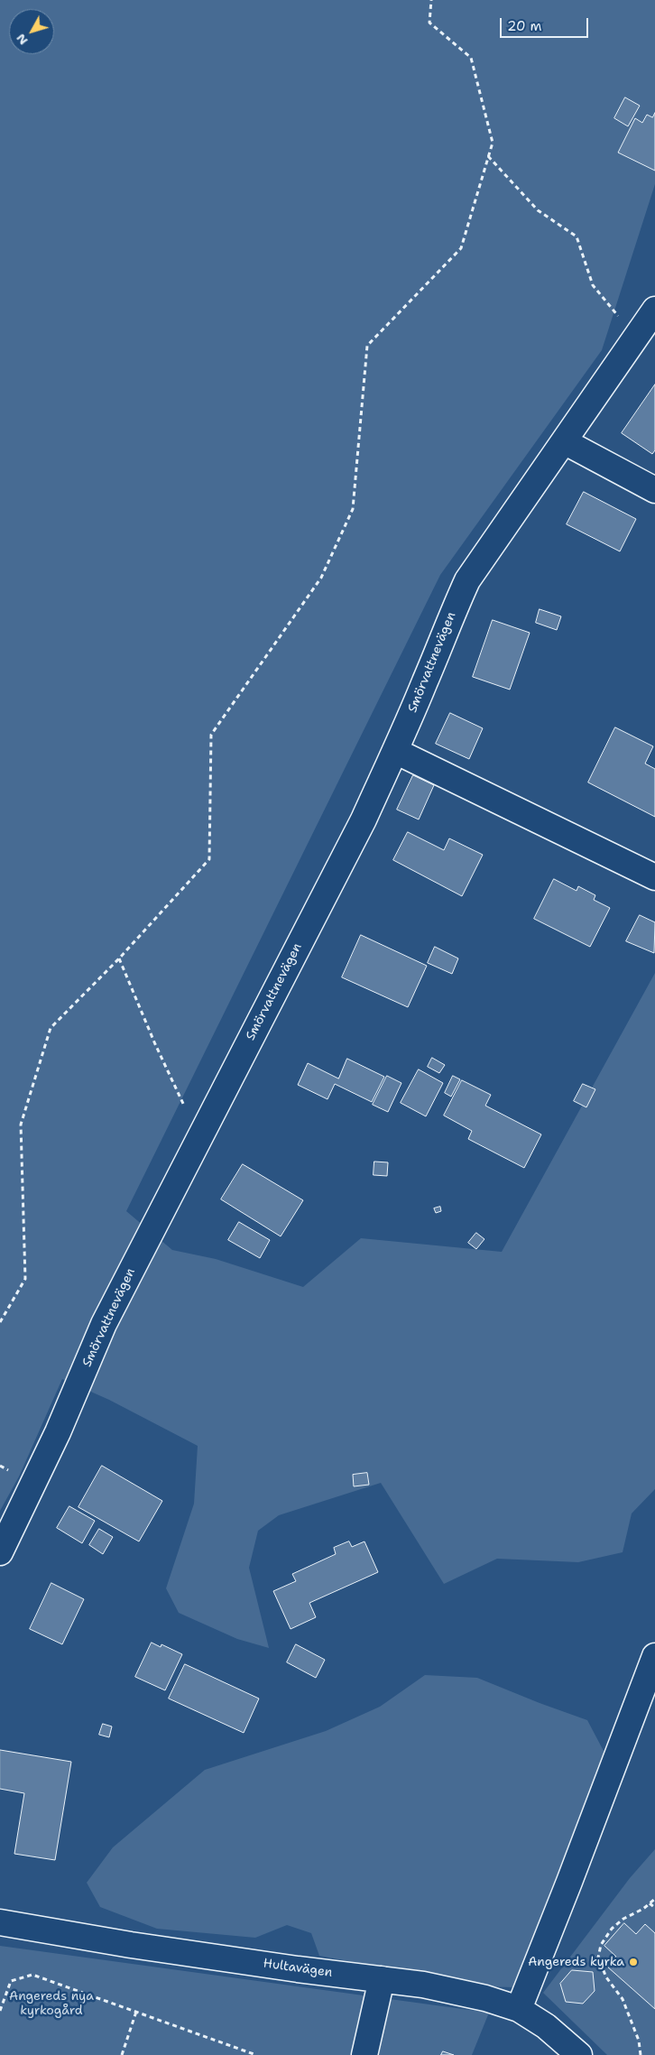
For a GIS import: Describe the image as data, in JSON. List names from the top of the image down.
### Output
{
  "streets": {
    "street": ["Smörvattnevägen", "Hultavägen"]
  },
  "parks": ["Angereds nya kyrkogård"],
  "places": ["Angereds kyrka"],
  "scale_bar": "20 m",
  "north": "bottom left"
}
